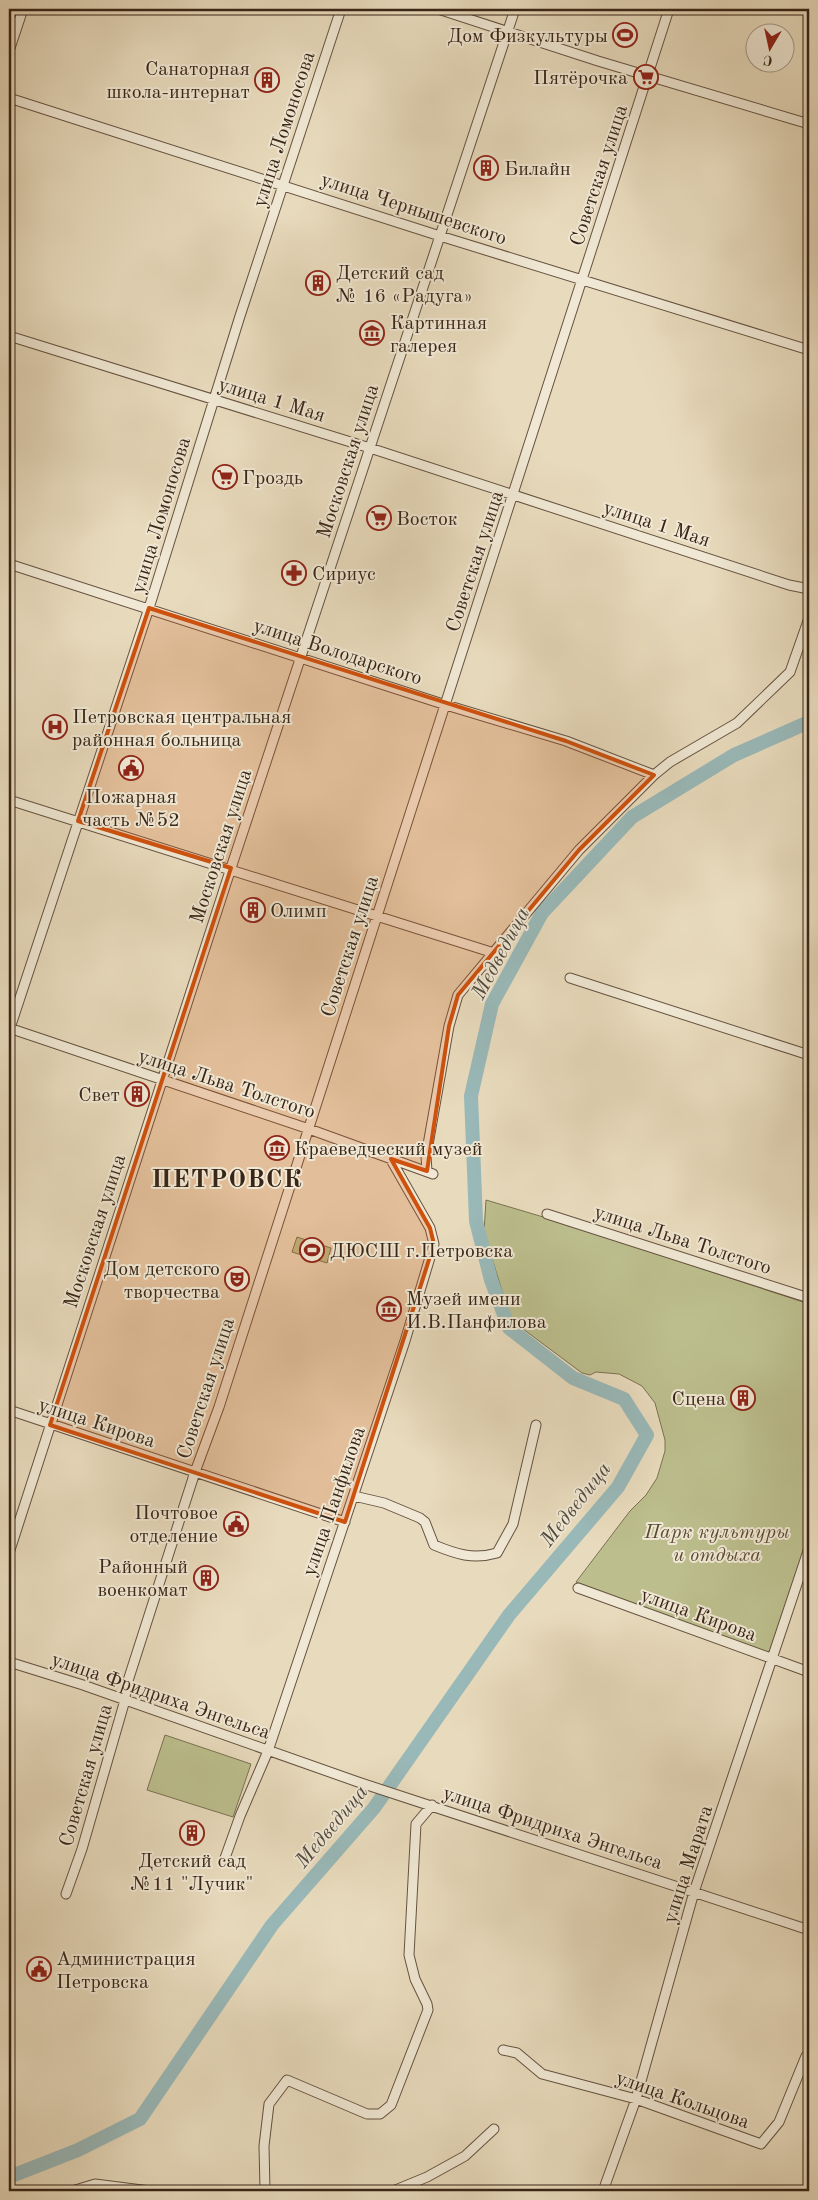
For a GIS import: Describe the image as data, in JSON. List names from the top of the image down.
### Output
{
  "streets": {
    "street": [
      "улица Ломоносова",
      "Советская улица",
      "улица Чернышевского",
      "улица 1 Мая",
      "Московская улица",
      "улица Володарского",
      "улица Льва Толстого",
      "улица Кирова",
      "улица Панфилова",
      "улица Фридриха Энгельса",
      "улица Марата",
      "улица Кольцова"
    ]
  },
  "crossings": [
    ["улица Ломоносова", "улица Чернышевского"],
    ["улица Ломоносова", "улица 1 Мая"],
    ["улица Ломоносова", "улица Володарского"],
    ["улица Ломоносова", "улица Льва Толстого"],
    ["Советская улица", "улица Чернышевского"],
    ["Советская улица", "улица 1 Мая"],
    ["Советская улица", "улица Володарского"],
    ["Советская улица", "улица Льва Толстого"],
    ["Советская улица", "улица Кирова"],
    ["Советская улица", "улица Фридриха Энгельса"],
    ["улица Чернышевского", "Московская улица"],
    ["улица 1 Мая", "Московская улица"],
    ["Московская улица", "улица Володарского"],
    ["Московская улица", "улица Льва Толстого"],
    ["Московская улица", "улица Кирова"],
    ["улица Льва Толстого", "улица Панфилова"],
    ["улица Кирова", "улица Панфилова"],
    ["улица Кирова", "улица Марата"],
    ["улица Панфилова", "улица Фридриха Энгельса"],
    ["улица Фридриха Энгельса", "улица Марата"],
    ["улица Марата", "улица Кольцова"]
  ],
  "districts": ["ПЕТРОВСК"],
  "water": ["Медведица"],
  "parks": ["Парк культуры и отдыха"],
  "places": {
    "sports": ["Дом Физкультуры", "ДЮСШ г.Петровска"],
    "supermarket": ["Пятёрочка", "Гроздь", "Восток"],
    "building": [
      "Санаторная школа-интернат",
      "Билайн",
      "Детский сад № 16 «Радуга»",
      "Олимп",
      "Свет",
      "Сцена",
      "Районный военкомат",
      "Детский сад №11 \"Лучик\""
    ],
    "museum": ["Картинная галерея", "Краеведческий музей", "Музей имени И.В.Панфилова"],
    "pharmacy": ["Сириус"],
    "hospital": ["Петровская центральная районная больница"],
    "public building": ["Пожарная часть №52", "Почтовое отделение", "Администрация Петровска"],
    "theatre": ["Дом детского творчества"]
  },
  "north": "bottom"
}
